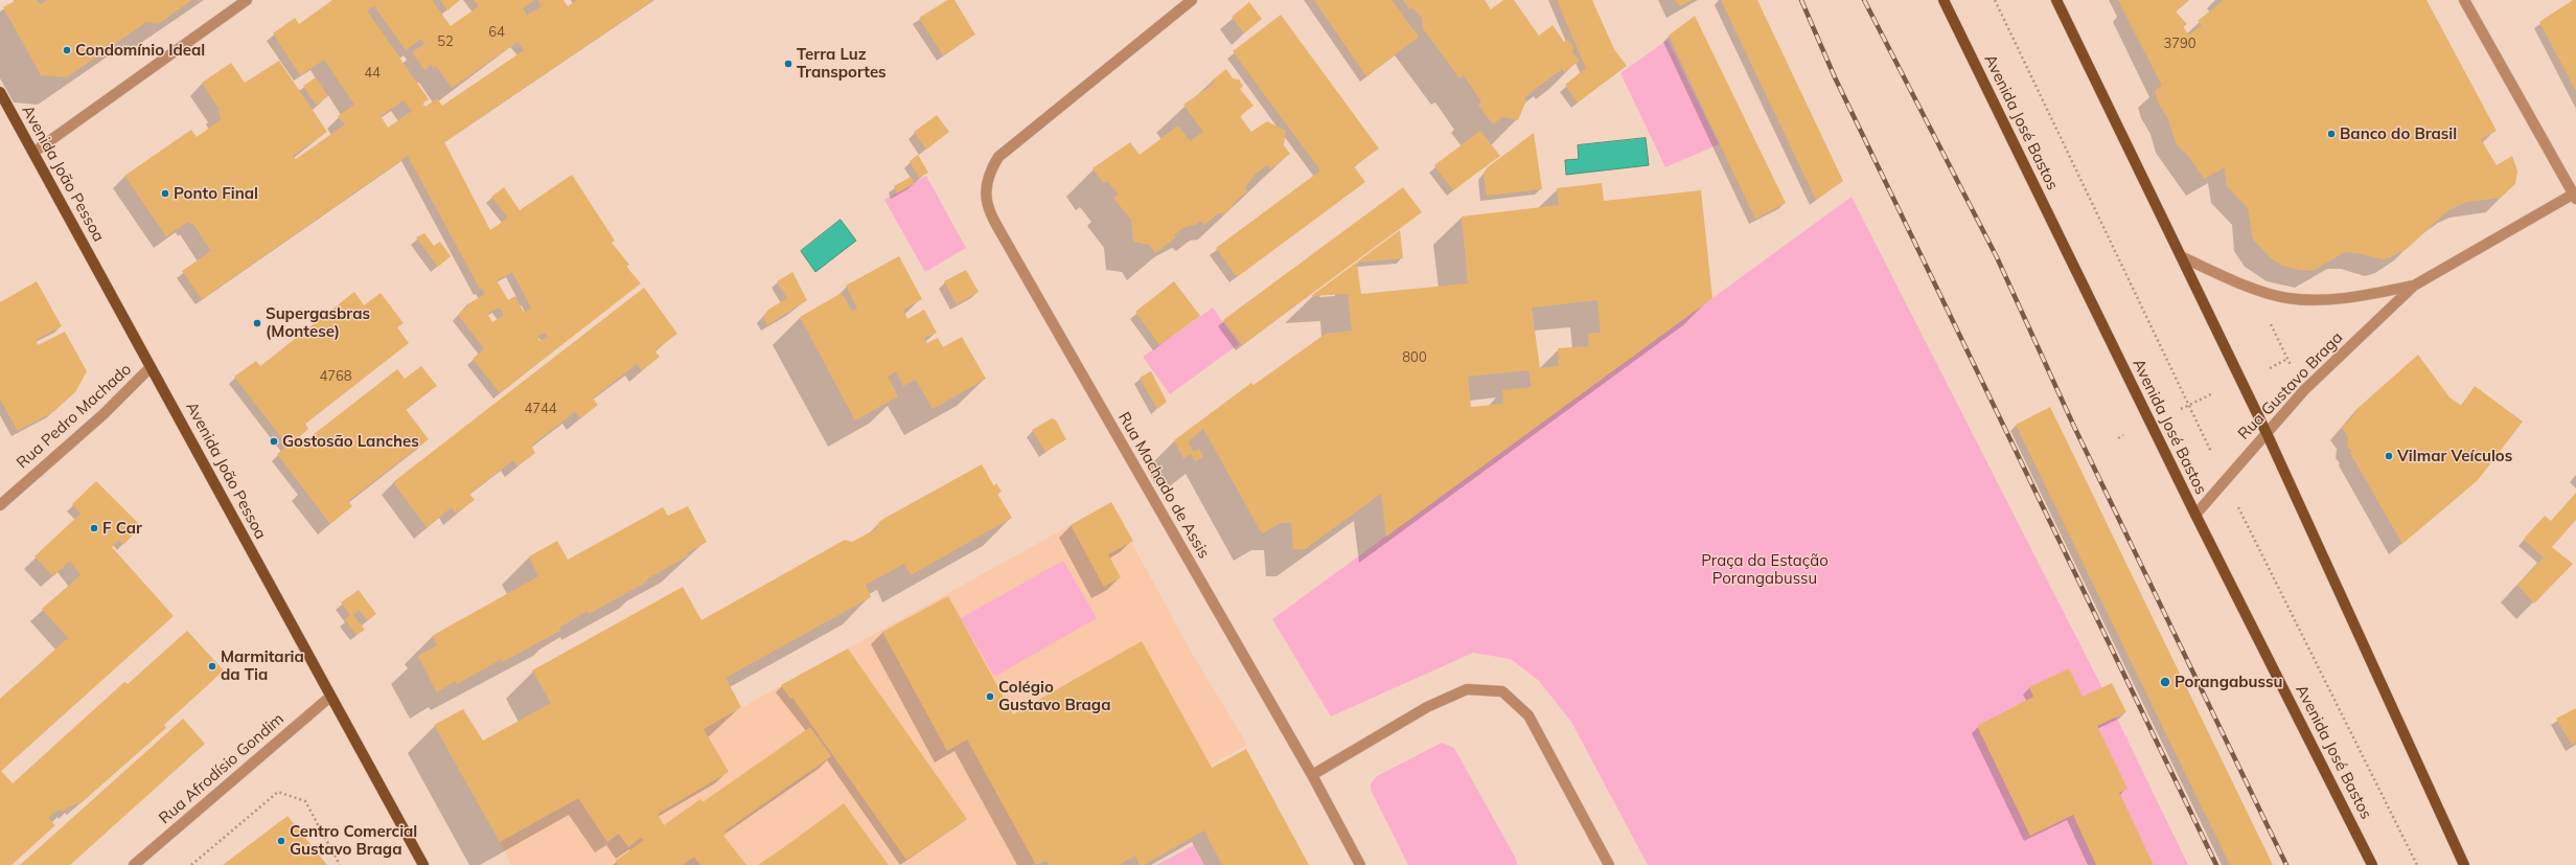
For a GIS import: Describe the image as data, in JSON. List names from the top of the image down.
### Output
{
  "streets": {
    "main road": ["Avenida José Bastos", "Avenida João Pessoa"],
    "street": [
      "Rua Gustavo Braga",
      "Rua Pedro Machado",
      "Rua Machado de Assis",
      "Rua Afrodísio Gondim"
    ]
  },
  "crossings": [
    ["Avenida José Bastos", "Rua Gustavo Braga"],
    ["Avenida João Pessoa", "Rua Pedro Machado"],
    ["Avenida João Pessoa", "Rua Afrodísio Gondim"]
  ],
  "parks": ["Praça da Estação Porangabussu"],
  "places": [
    "Condomínio Ideal",
    "Terra Luz Transportes",
    "Banco do Brasil",
    "Ponto Final",
    "Supergasbras (Montese)",
    "Gostosão Lanches",
    "Vilmar Veículos",
    "F Car",
    "Marmitaria da Tia",
    "Porangabussu",
    "Colégio Gustavo Braga",
    "Centro Comercial Gustavo Braga"
  ],
  "house_numbers": [
    "64",
    "52",
    "3790",
    "44",
    "800",
    "4768",
    "4744"
  ]
}
